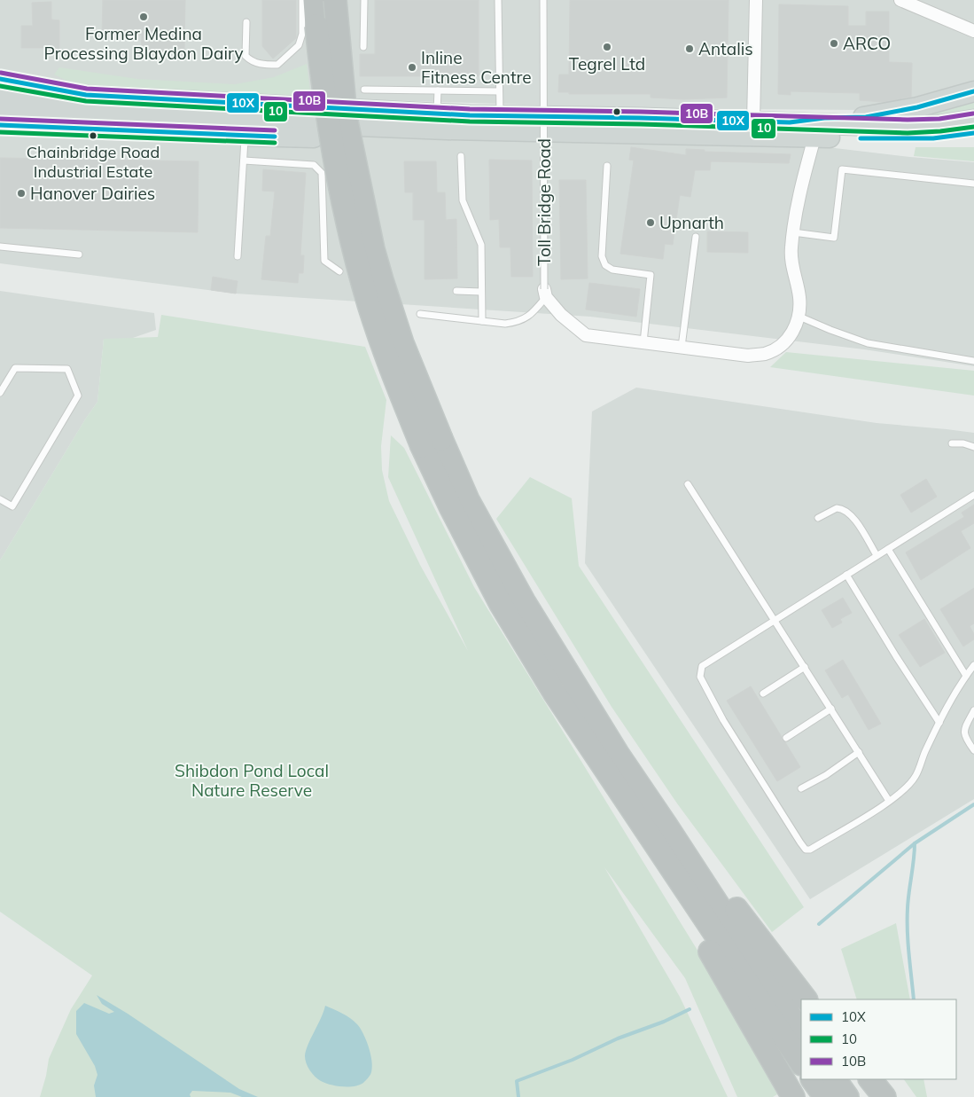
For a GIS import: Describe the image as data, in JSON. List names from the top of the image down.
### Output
{
  "streets": {
    "lane": ["Toll Bridge Road"]
  },
  "parks": ["Shibdon Pond Local Nature Reserve"],
  "places": [
    "Former Medina Processing Blaydon Dairy",
    "ARCO",
    "Tegrel Ltd",
    "Antalis",
    "Inline Fitness Centre",
    "Chainbridge Road Industrial Estate",
    "Hanover Dairies",
    "Upnarth"
  ],
  "lines": ["transit line 10B", "transit line 10X", "transit line 10"],
  "legend": ["10X", "10", "10B"]
}
